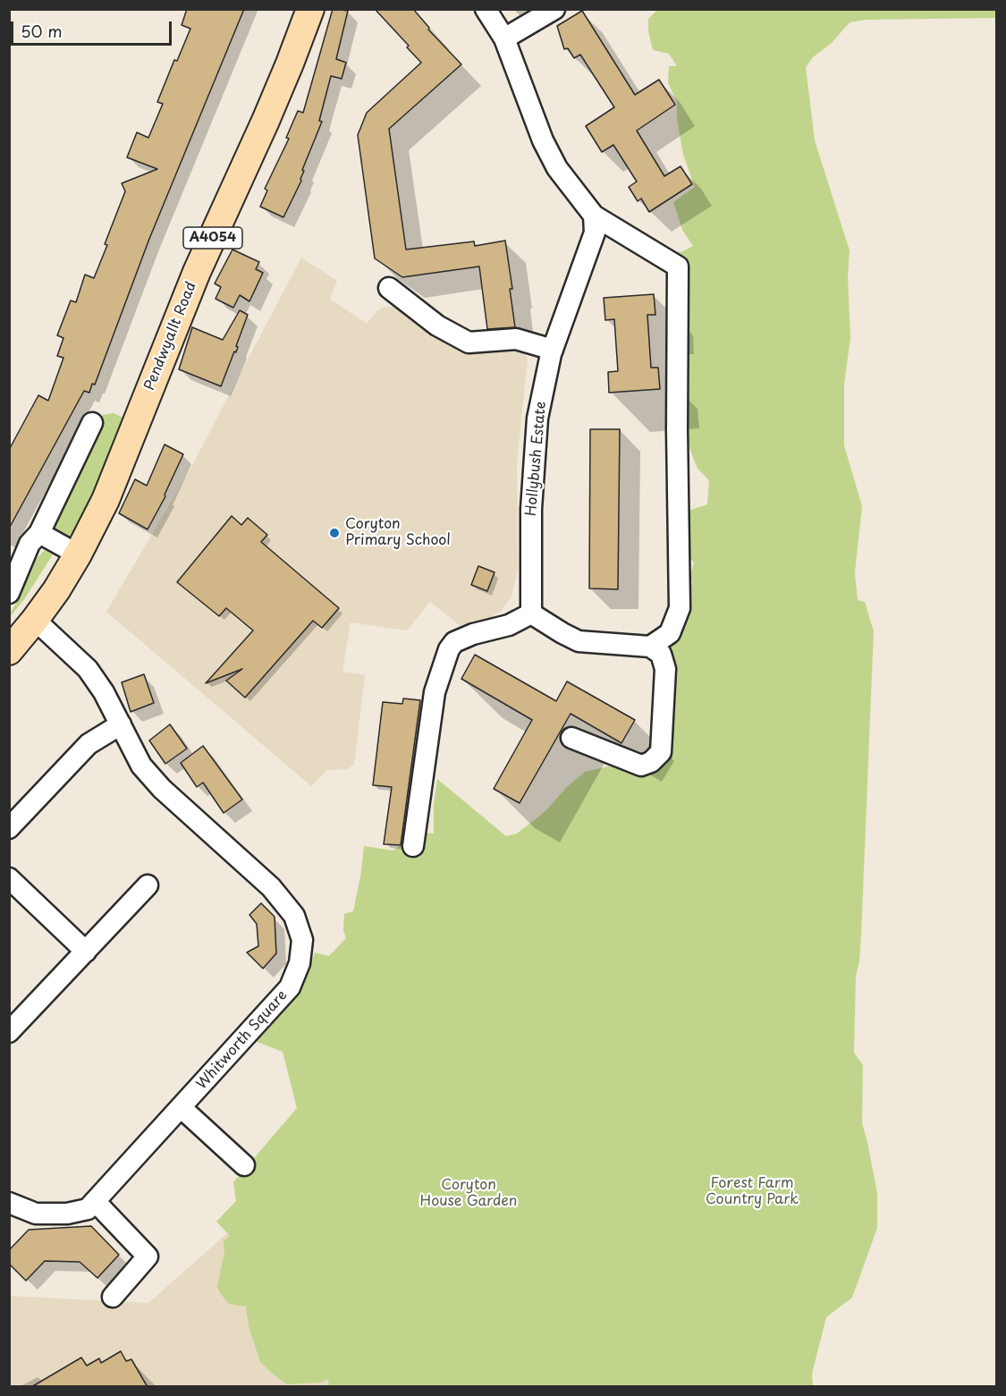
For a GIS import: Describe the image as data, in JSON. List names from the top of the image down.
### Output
{
  "streets": {
    "main road": ["A4054", "Pendwyallt Road"],
    "street": ["Hollybush Estate", "Whitworth Square"]
  },
  "crossings": [
    ["Pendwyallt Road", "Whitworth Square"]
  ],
  "parks": ["Forest Farm Country Park", "Coryton House Garden"],
  "places": ["Coryton Primary School"],
  "scale_bar": "50 m"
}
